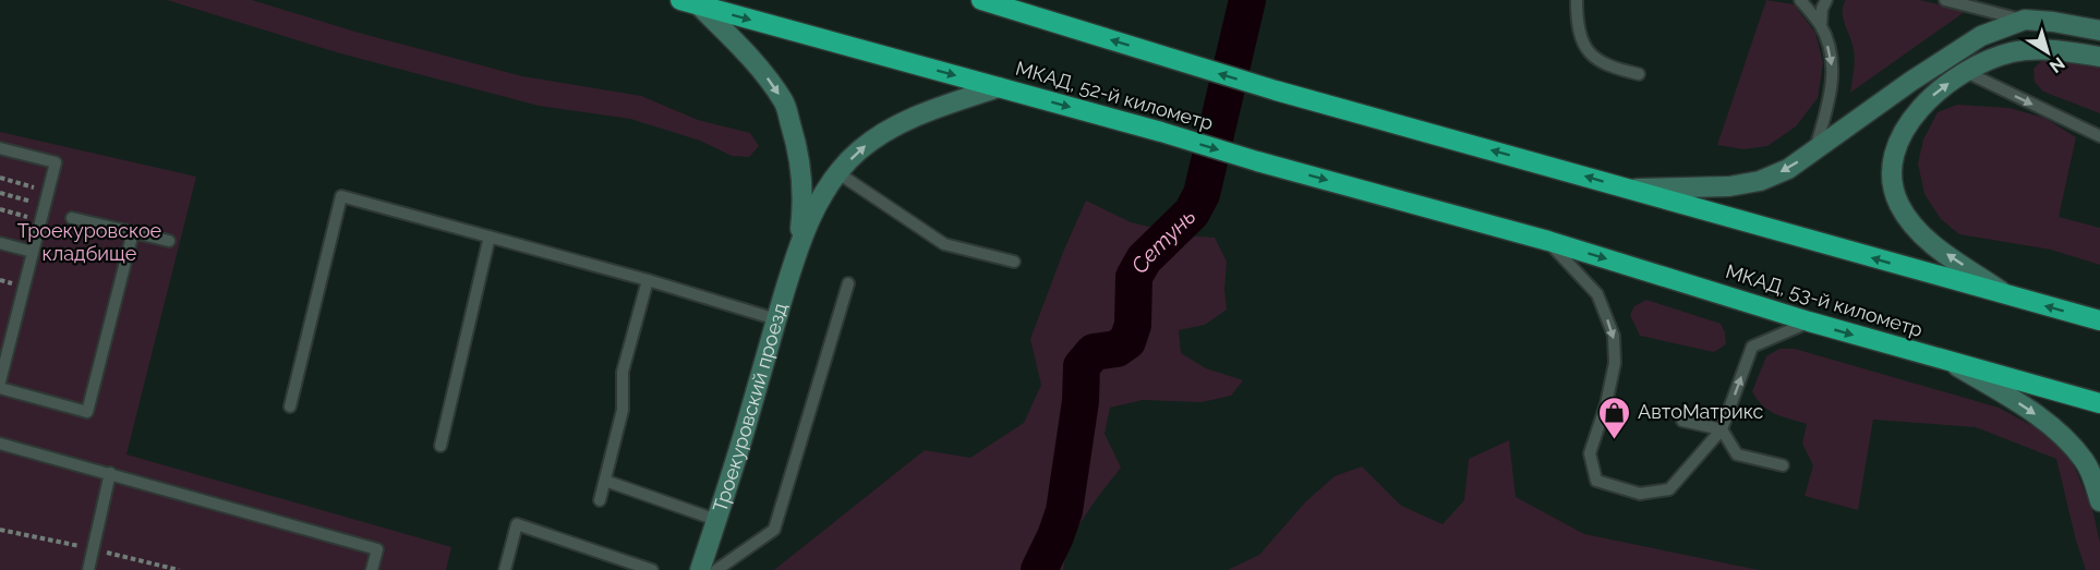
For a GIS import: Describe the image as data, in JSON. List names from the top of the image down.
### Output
{
  "streets": {
    "highway": ["МКАД, 52-й километр", "МКАД, 53-й километр"],
    "street": ["Троекуровский проезд"]
  },
  "crossings": [
    ["МКАД, 52-й километр", "МКАД, 53-й километр"],
    ["МКАД, 52-й километр", "Троекуровский проезд"]
  ],
  "water": ["Сетунь"],
  "parks": ["Троекуровское кладбище"],
  "places": {
    "shop": ["АвтоМатрикс"]
  },
  "north": "bottom right"
}
